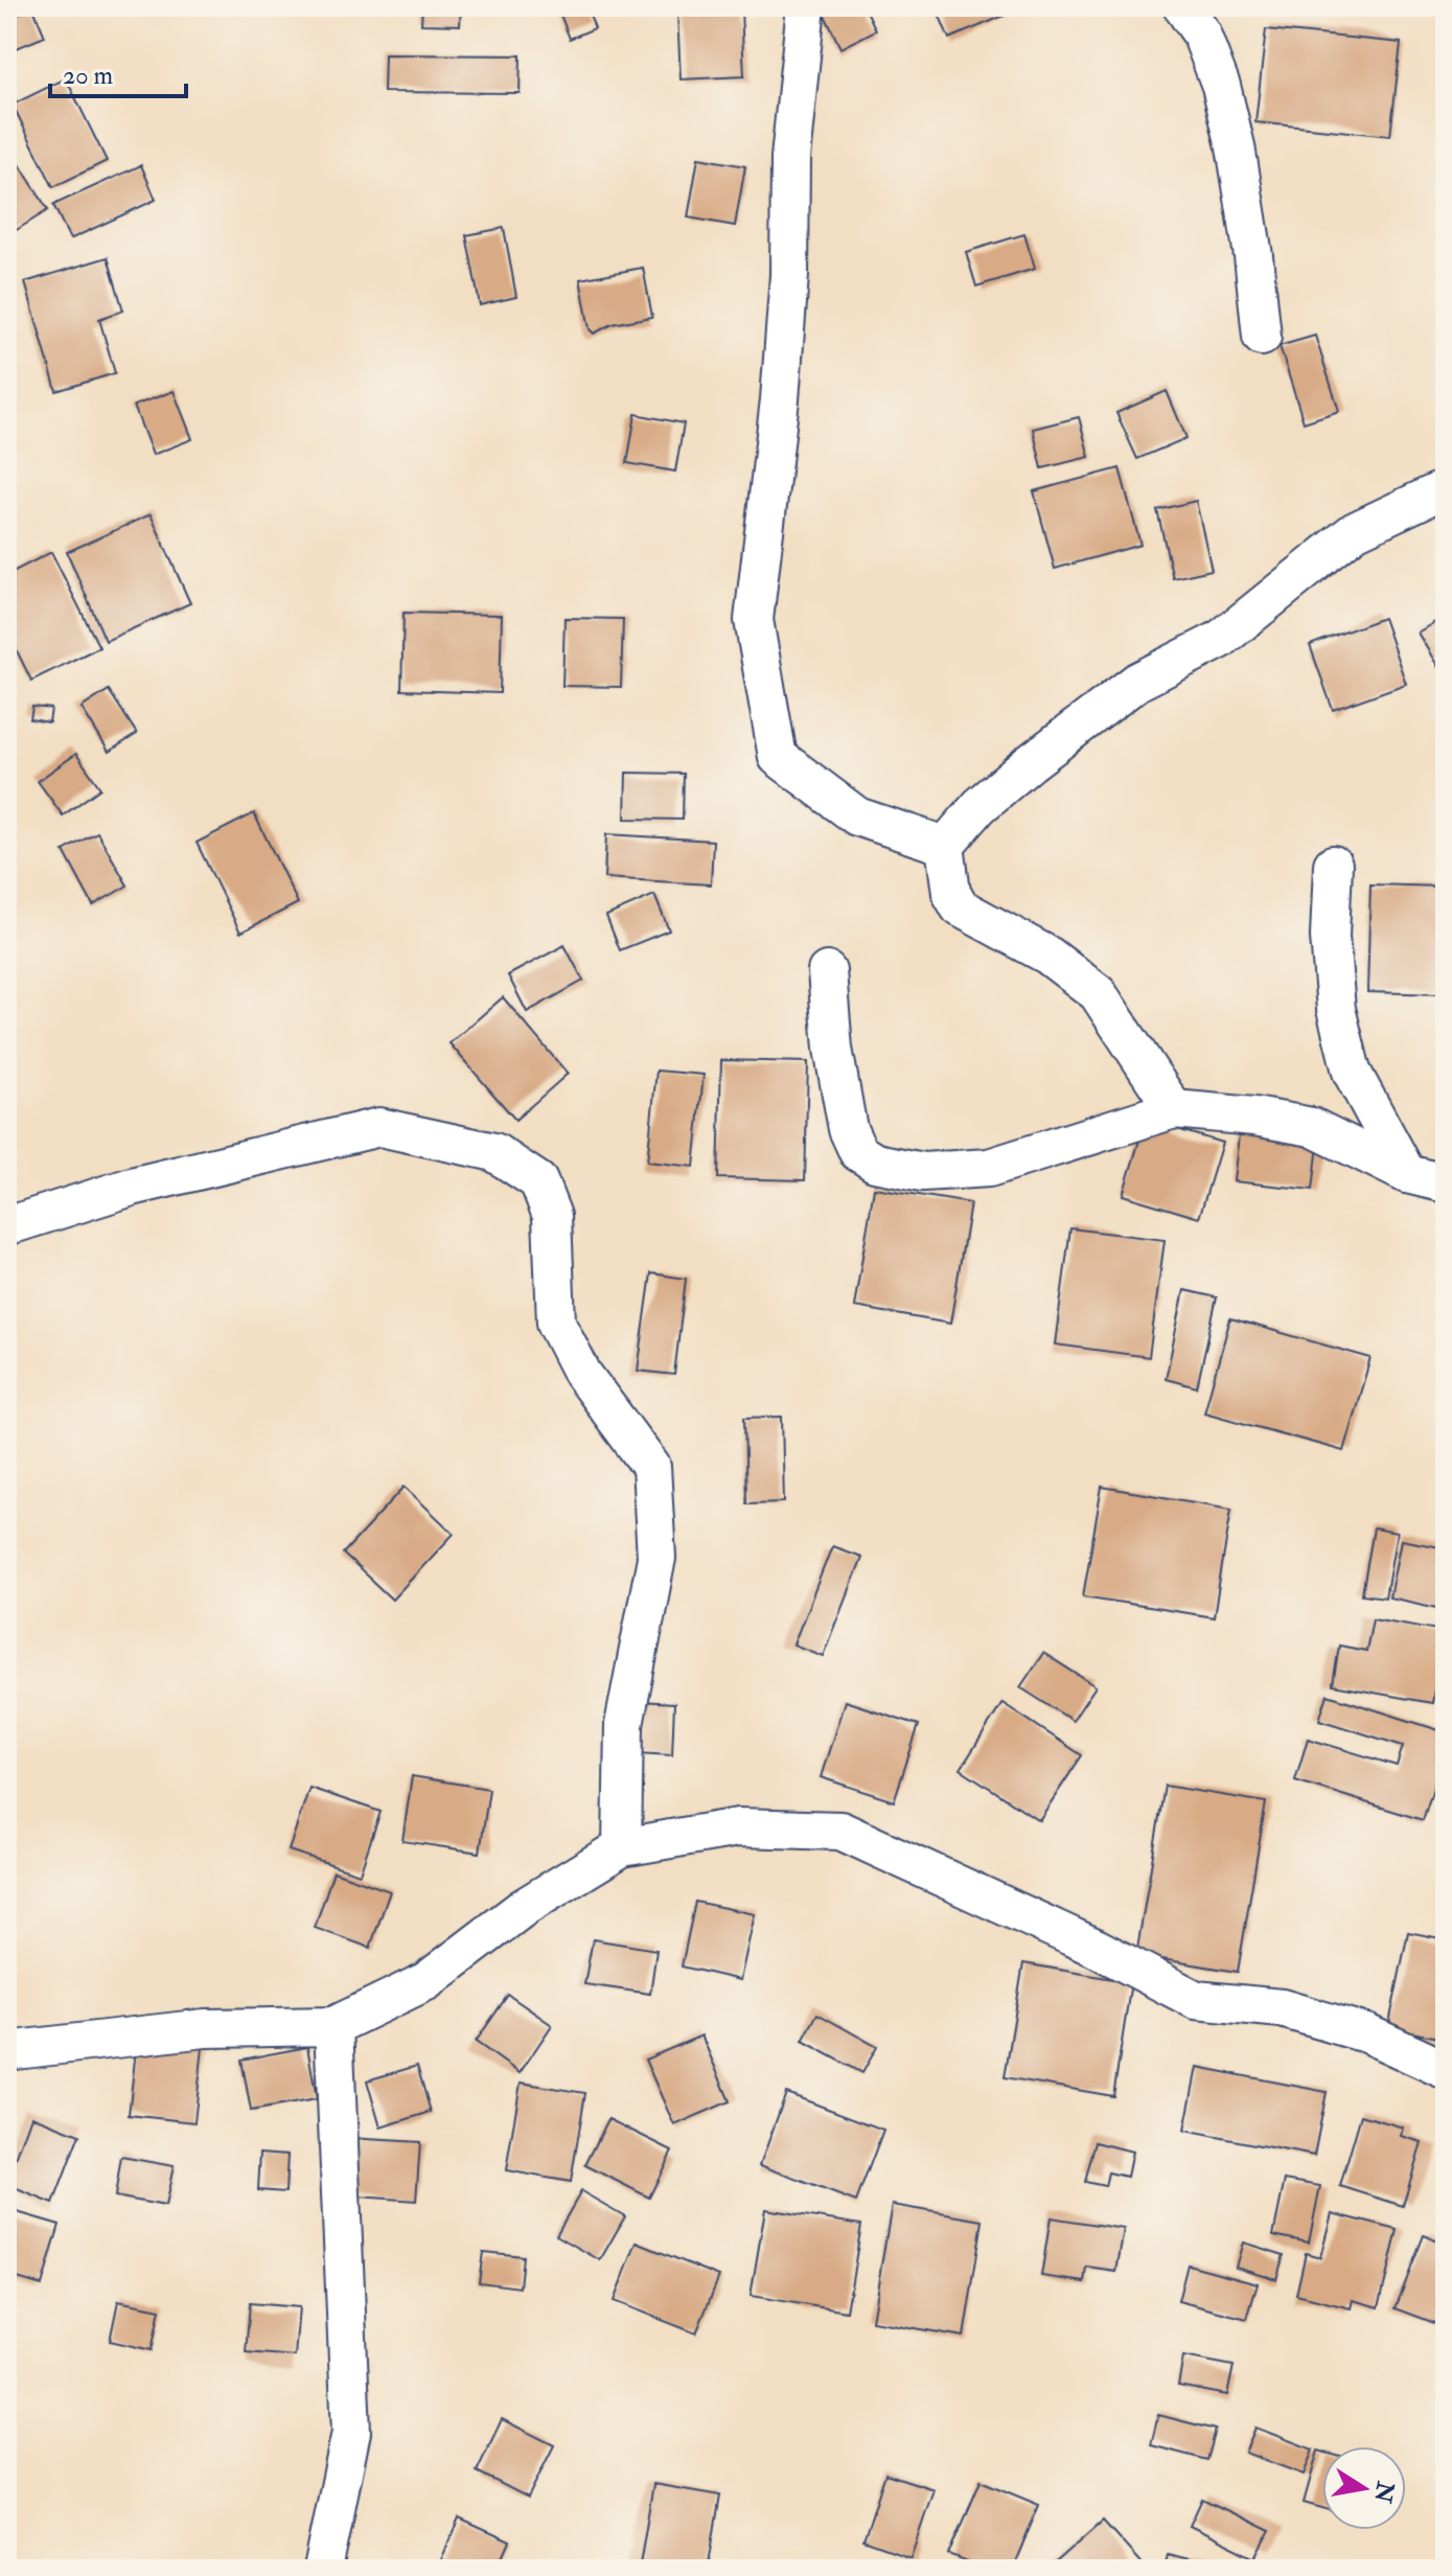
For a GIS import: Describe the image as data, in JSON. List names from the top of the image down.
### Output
{
  "scale_bar": "20 m",
  "north": "right"
}
